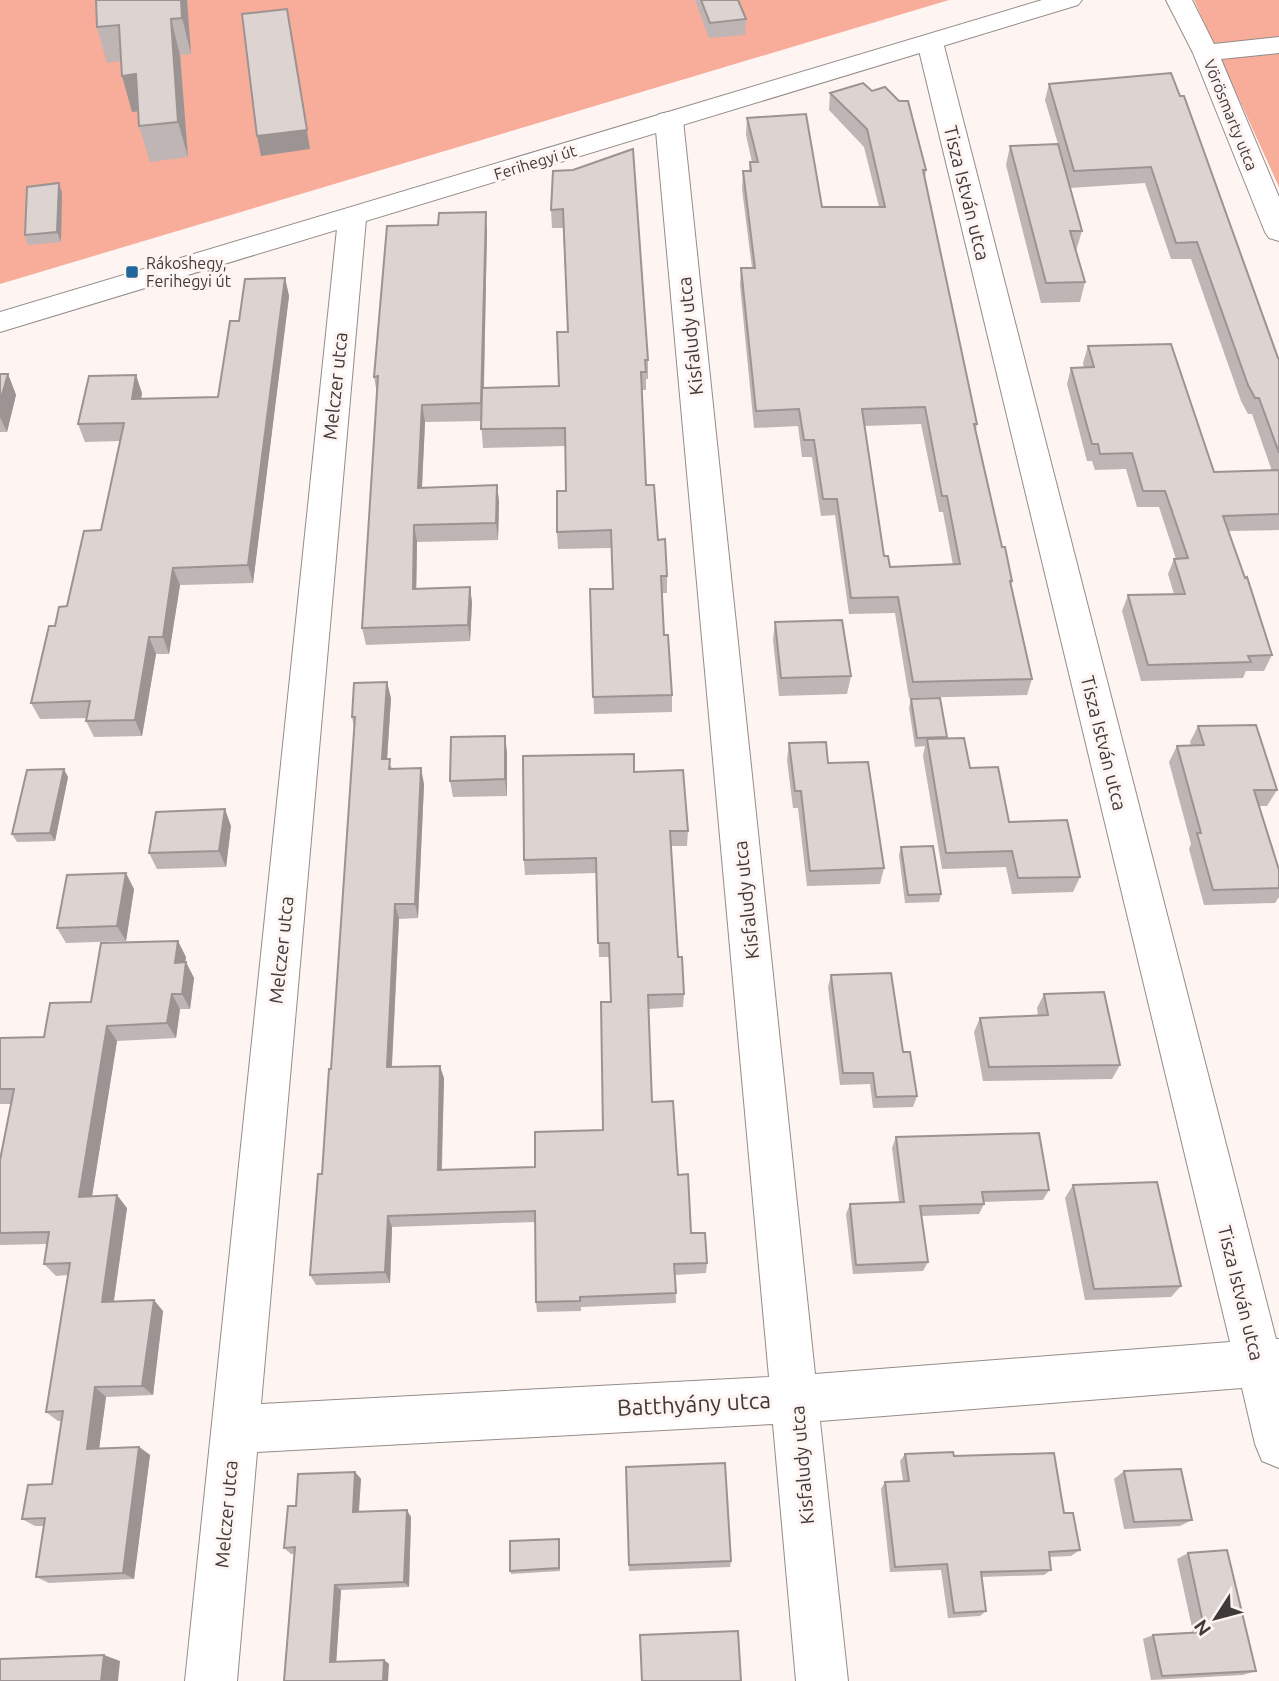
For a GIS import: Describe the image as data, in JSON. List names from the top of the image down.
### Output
{
  "streets": {
    "street": [
      "Vörösmarty utca",
      "Ferihegyi út",
      "Tisza István utca",
      "Kisfaludy utca",
      "Melczer utca",
      "Batthyány utca"
    ]
  },
  "crossings": [
    ["Ferihegyi út", "Tisza István utca"],
    ["Ferihegyi út", "Kisfaludy utca"],
    ["Ferihegyi út", "Melczer utca"],
    ["Tisza István utca", "Batthyány utca"],
    ["Kisfaludy utca", "Batthyány utca"],
    ["Melczer utca", "Batthyány utca"]
  ],
  "places": {
    "transit": ["Rákoshegy, Ferihegyi út"]
  },
  "north": "bottom left"
}
